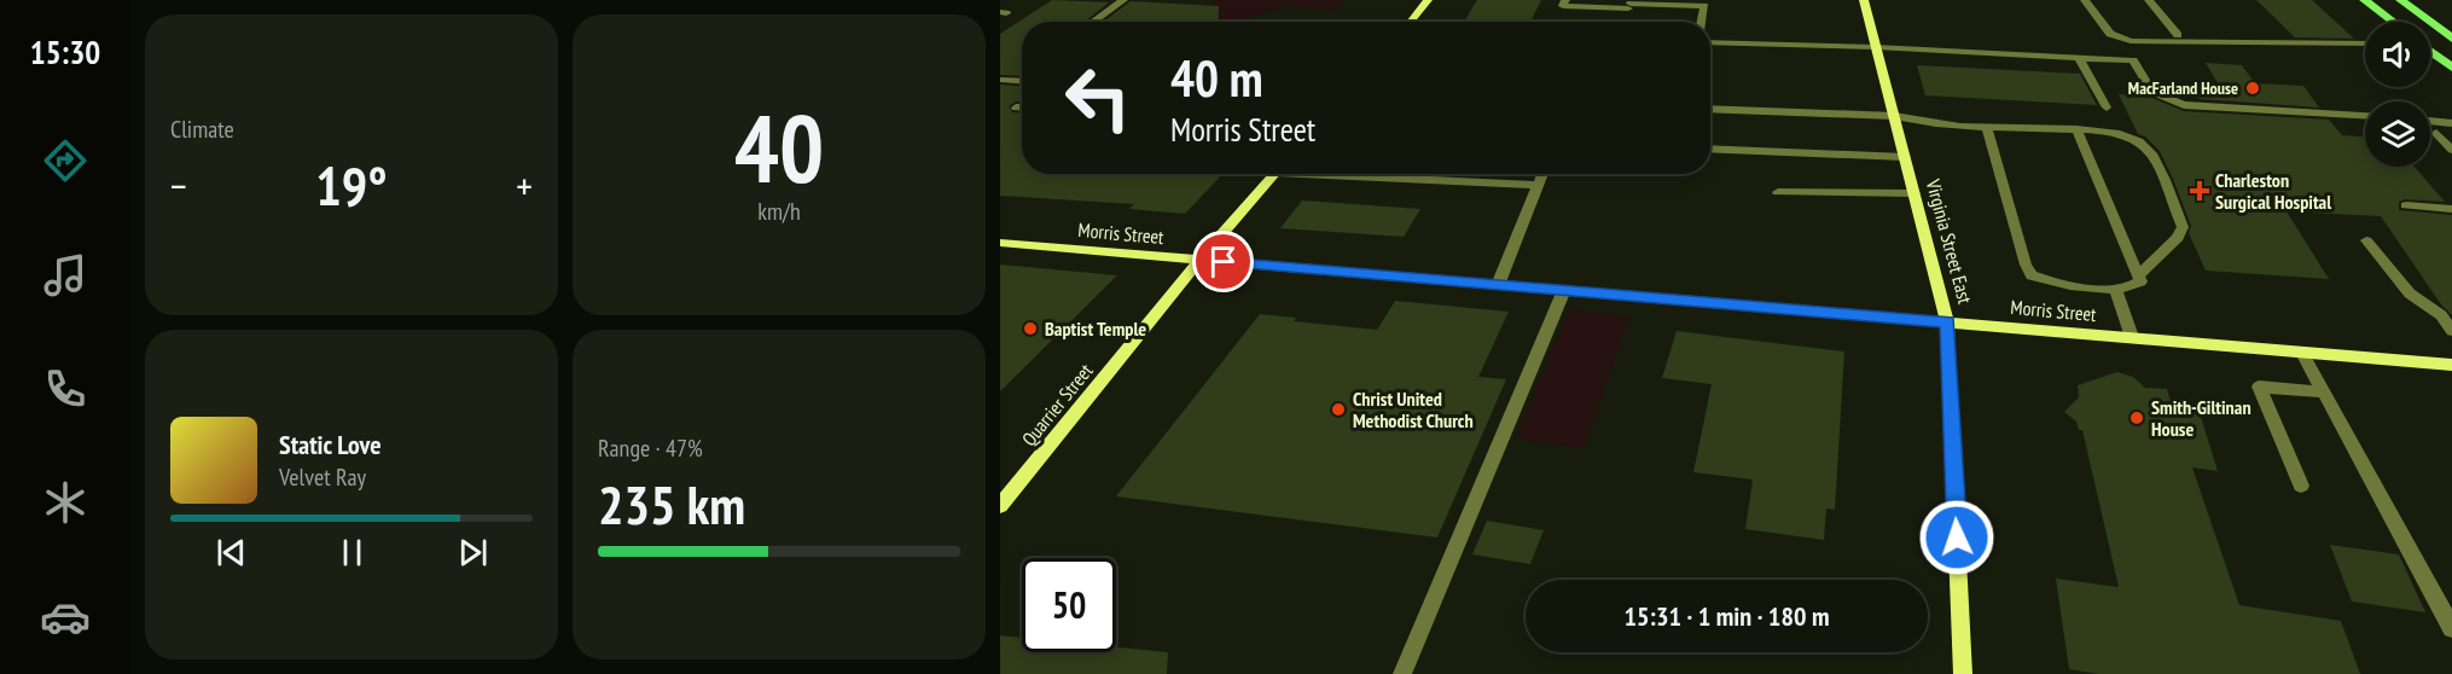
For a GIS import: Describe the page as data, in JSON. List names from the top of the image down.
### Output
{
  "streets": {
    "main road": ["Morris Street", "Virginia Street East", "Quarrier Street"]
  },
  "crossings": [
    ["Morris Street", "Virginia Street East"],
    ["Morris Street", "Quarrier Street"]
  ],
  "places": {
    "other": [
      "MacFarland House",
      "Baptist Temple",
      "Christ United Methodist Church",
      "Smith-Giltinan House"
    ],
    "health": ["Charleston Surgical Hospital"]
  },
  "page": {
    "tabs": "15:30",
    "tile": [
      "Climate",
      ["40", "km/h"],
      ["Range · 47%", "235 km"]
    ],
    "turn": ["40 m", "Morris Street"],
    "heat": ["−", "19°", "+"],
    "song": ["Static Love", "Velvet Ray"],
    "limit": "50",
    "trip": "15:31 · 1 min · 180 m"
  }
}
